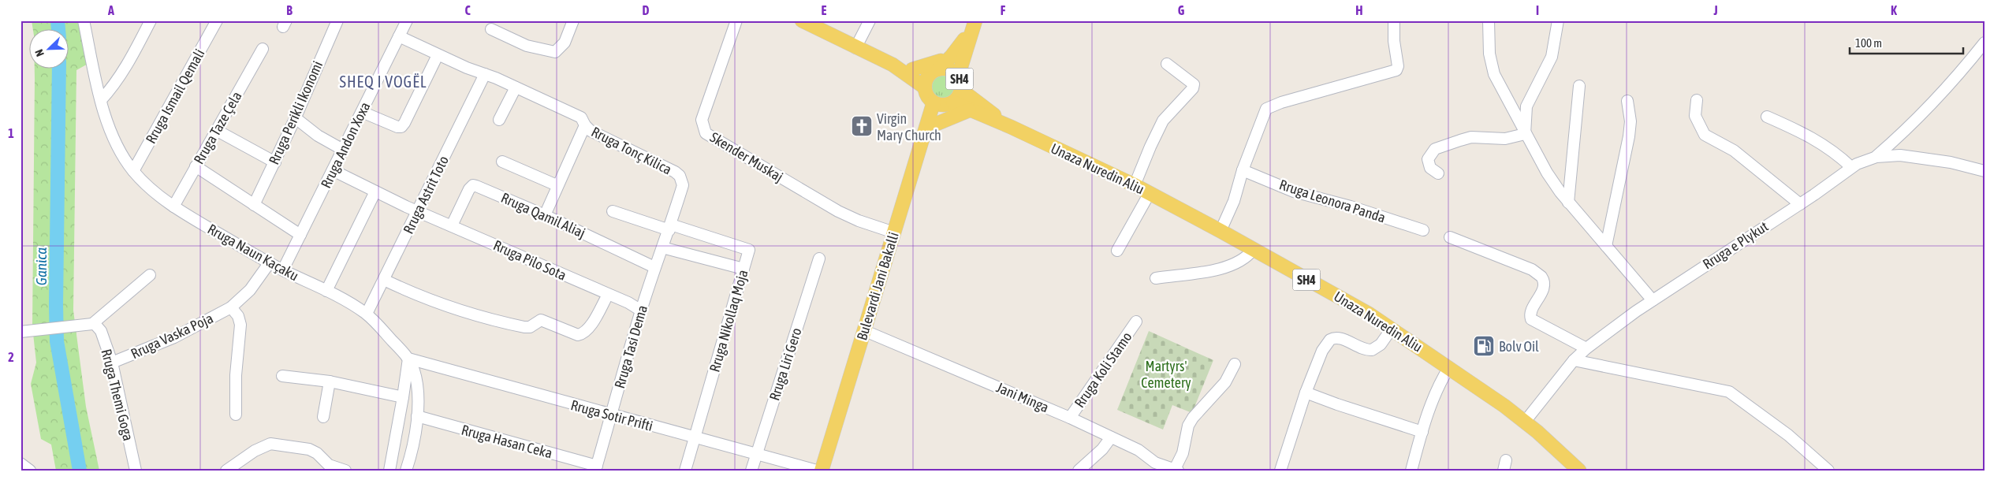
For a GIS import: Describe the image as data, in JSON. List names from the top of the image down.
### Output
{
  "streets": {
    "main road": ["SH4", "Unaza Nuredin Aliu", "Bulevardi Jani Bakalli"],
    "street": [
      "Rruga Ismail Qemali",
      "Rruga Perikli Ikonomi",
      "Rruga Taze Çela",
      "Rruga Andon Xoxa",
      "Rruga Tonç Kilica",
      "Skender Muskaj",
      "Rruga Astrit Toto",
      "Rruga Leonora Panda",
      "Rruga Qamil Aliaj",
      "Rruga e Plykut",
      "Rruga Naun Kaçaku",
      "Rruga Pilo Sota",
      "Rruga Nikollaq Moja",
      "Rruga Vaska Poja",
      "Rruga Tasi Dema",
      "Rruga Liri Gero",
      "Rruga Koli Stamo",
      "Rruga Themi Goga",
      "Jani Minga",
      "Rruga Sotir Prifti",
      "Rruga Hasan Ceka"
    ]
  },
  "crossings": [
    ["SH4", "Unaza Nuredin Aliu"],
    ["SH4", "Bulevardi Jani Bakalli"],
    ["Rruga Ismail Qemali", "Rruga Naun Kaçaku"],
    ["Rruga Taze Çela", "Rruga Naun Kaçaku"],
    ["Rruga Andon Xoxa", "Rruga Tonç Kilica"],
    ["Rruga Andon Xoxa", "Rruga Naun Kaçaku"],
    ["Rruga Andon Xoxa", "Rruga Pilo Sota"],
    ["Rruga Tonç Kilica", "Rruga Astrit Toto"],
    ["Rruga Tonç Kilica", "Rruga Nikollaq Moja"],
    ["Rruga Tonç Kilica", "Rruga Tasi Dema"],
    ["Skender Muskaj", "Bulevardi Jani Bakalli"],
    ["Unaza Nuredin Aliu", "Rruga e Plykut"],
    ["Unaza Nuredin Aliu", "Bulevardi Jani Bakalli"],
    ["Rruga Astrit Toto", "Rruga Naun Kaçaku"],
    ["Rruga Astrit Toto", "Rruga Pilo Sota"],
    ["Rruga Qamil Aliaj", "Rruga Pilo Sota"],
    ["Rruga Qamil Aliaj", "Rruga Tasi Dema"],
    ["Rruga Naun Kaçaku", "Rruga Vaska Poja"],
    ["Rruga Naun Kaçaku", "Rruga Sotir Prifti"],
    ["Rruga Naun Kaçaku", "Rruga Hasan Ceka"],
    ["Rruga Pilo Sota", "Rruga Tasi Dema"],
    ["Bulevardi Jani Bakalli", "Jani Minga"],
    ["Rruga Nikollaq Moja", "Rruga Tasi Dema"],
    ["Rruga Nikollaq Moja", "Rruga Sotir Prifti"],
    ["Rruga Vaska Poja", "Rruga Themi Goga"],
    ["Rruga Tasi Dema", "Rruga Sotir Prifti"],
    ["Rruga Tasi Dema", "Rruga Hasan Ceka"],
    ["Rruga Liri Gero", "Rruga Sotir Prifti"],
    ["Rruga Koli Stamo", "Jani Minga"]
  ],
  "districts": ["SHEQ I VOGËL"],
  "water": ["Ganica"],
  "parks": ["Martyrs' Cemetery"],
  "places": {
    "church": ["Virgin Mary Church"],
    "fuel station": ["Bolv Oil"]
  },
  "scale_bar": "100 m",
  "north": "bottom left",
  "grid": {
    "columns": [
      "A",
      "B",
      "C",
      "D",
      "E",
      "F",
      "G",
      "H",
      "I",
      "J",
      "K"
    ],
    "rows": ["1", "2"]
  }
}
